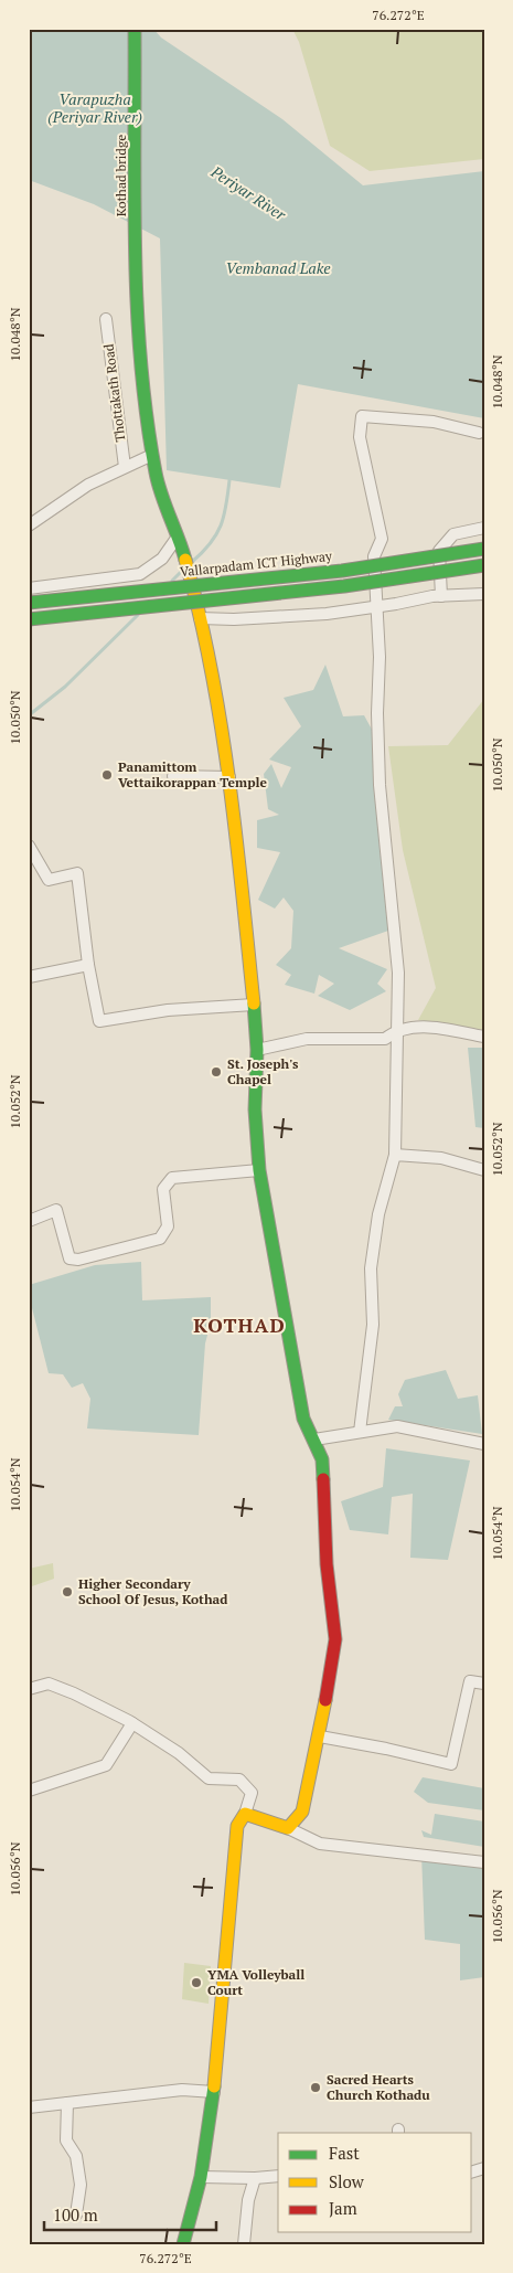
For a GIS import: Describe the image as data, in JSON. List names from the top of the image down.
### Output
{
  "streets": {
    "main road": ["Kothad bridge", "Vallarpadam ICT Highway"],
    "street": ["Thottakath Road"]
  },
  "districts": ["KOTHAD"],
  "water": ["Varapuzha (Periyar River)", "Periyar River", "Vembanad Lake"],
  "places": [
    "Panamittom Vettaikorappan Temple",
    "St. Joseph's Chapel",
    "Higher Secondary School Of Jesus, Kothad",
    "YMA Volleyball Court",
    "Sacred Hearts Church Kothadu"
  ],
  "legend": ["Fast", "Slow", "Jam"],
  "scale_bar": "100 m",
  "coordinates": [
    "76.272°E",
    "10.048°N",
    "10.050°N",
    "10.052°N",
    "10.054°N",
    "10.056°N"
  ]
}
